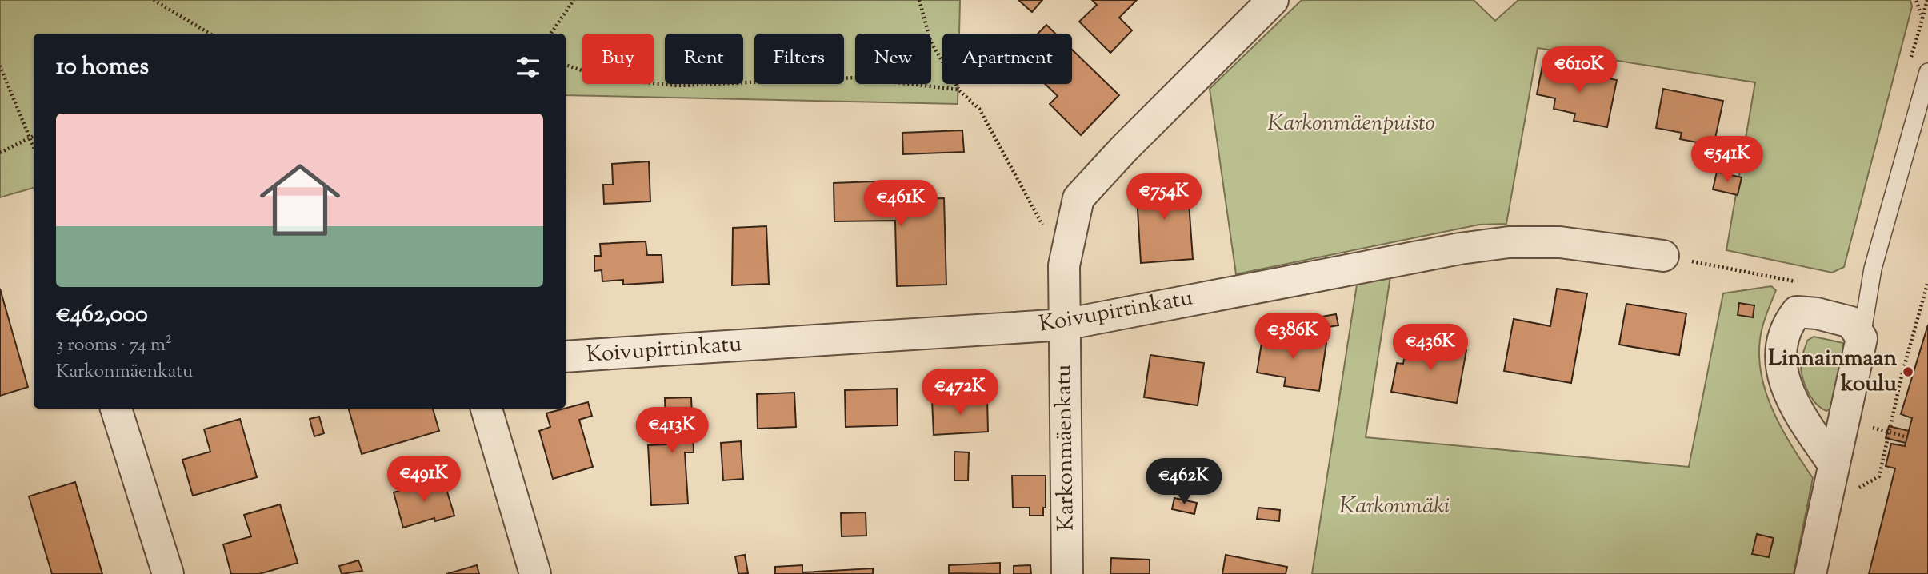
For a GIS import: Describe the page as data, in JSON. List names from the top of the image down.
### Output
{
  "streets": {
    "street": ["Koivupirtinkatu", "Karkonmäenkatu"]
  },
  "crossings": [
    ["Koivupirtinkatu", "Karkonmäenkatu"]
  ],
  "parks": ["Karkonmäenpuisto", "Karkonmäki"],
  "places": ["Linnainmaan koulu"],
  "page": {
    "chip": [
      "Buy",
      "Rent",
      "Filters",
      "New",
      "Apartment"
    ],
    "heading": "10 homes",
    "price": [
      "€610K",
      "€541K",
      "€754K",
      "€461K",
      "€386K",
      "€436K",
      "€472K",
      "€413K",
      "€491K",
      "€462K"
    ],
    "list": [
      {
        "name": "€462,000",
        "note": "3 rooms · 74 m² · Karkonmäenkatu"
      }
    ]
  }
}
